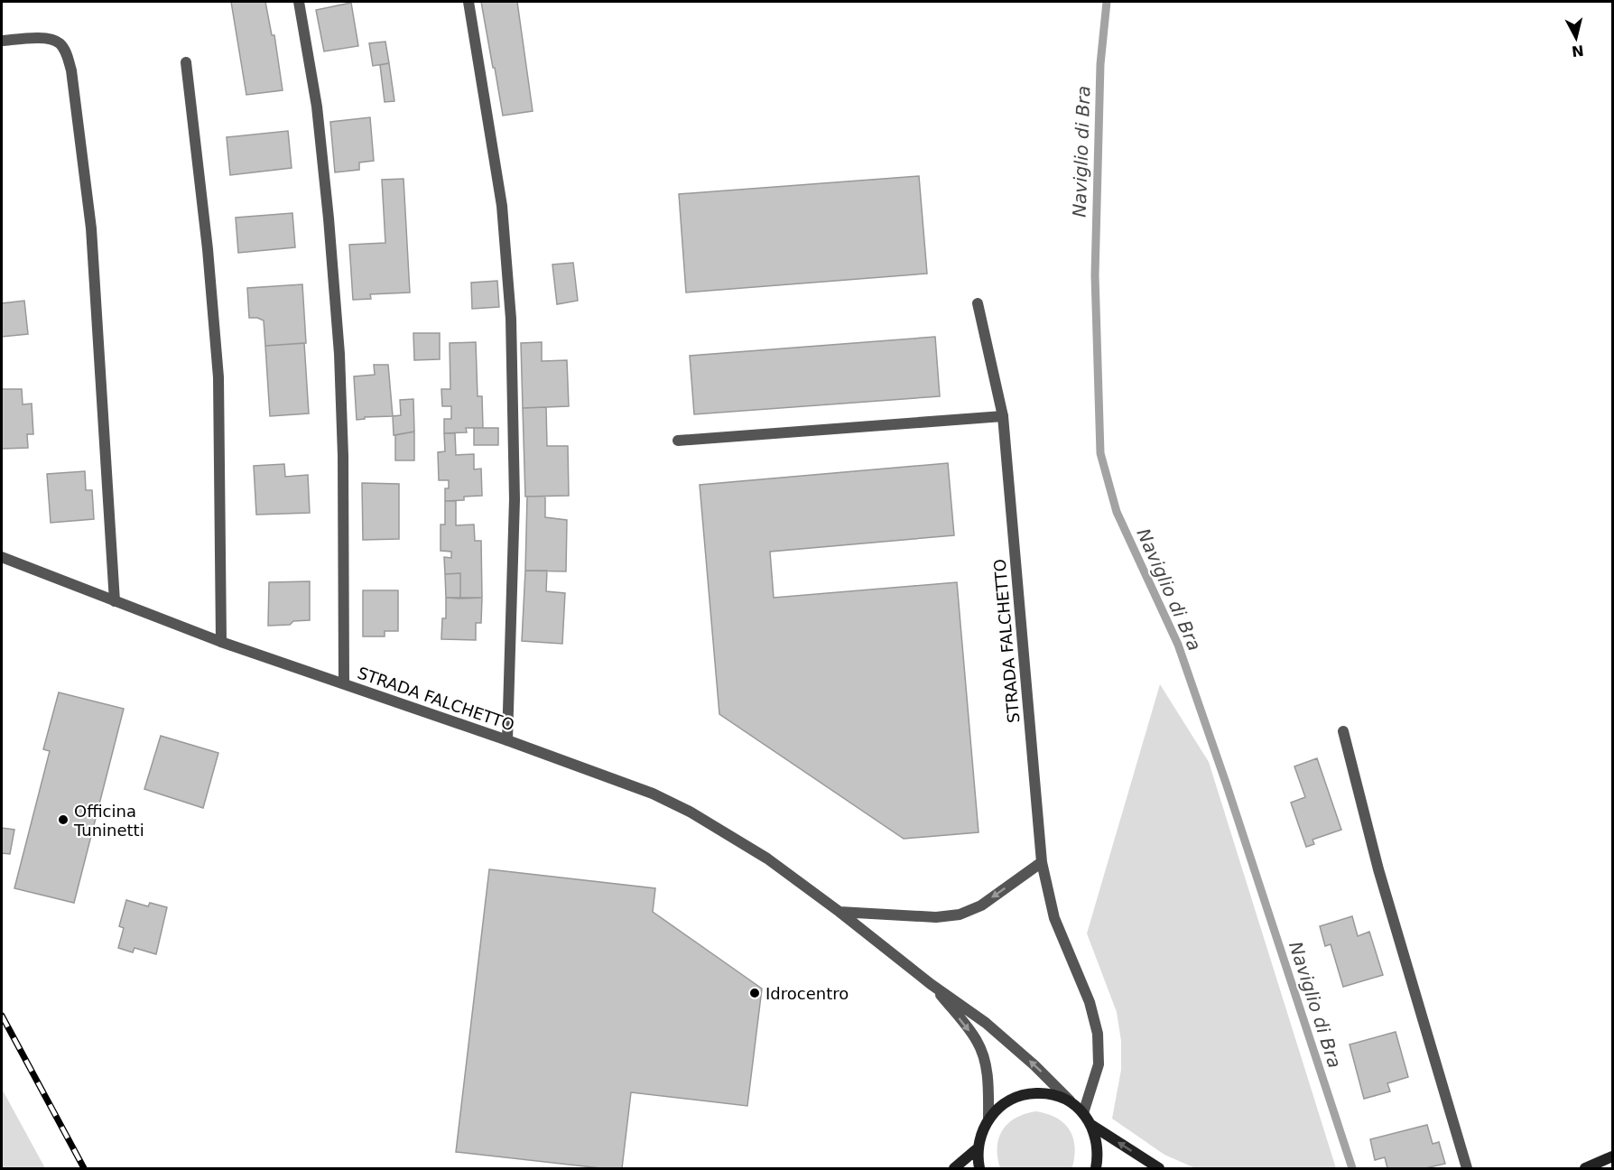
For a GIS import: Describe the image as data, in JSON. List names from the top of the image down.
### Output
{
  "streets": {
    "street": ["STRADA FALCHETTO"]
  },
  "water": ["Naviglio di Bra"],
  "places": ["Officina Tuninetti", "Idrocentro"],
  "north": "bottom"
}
